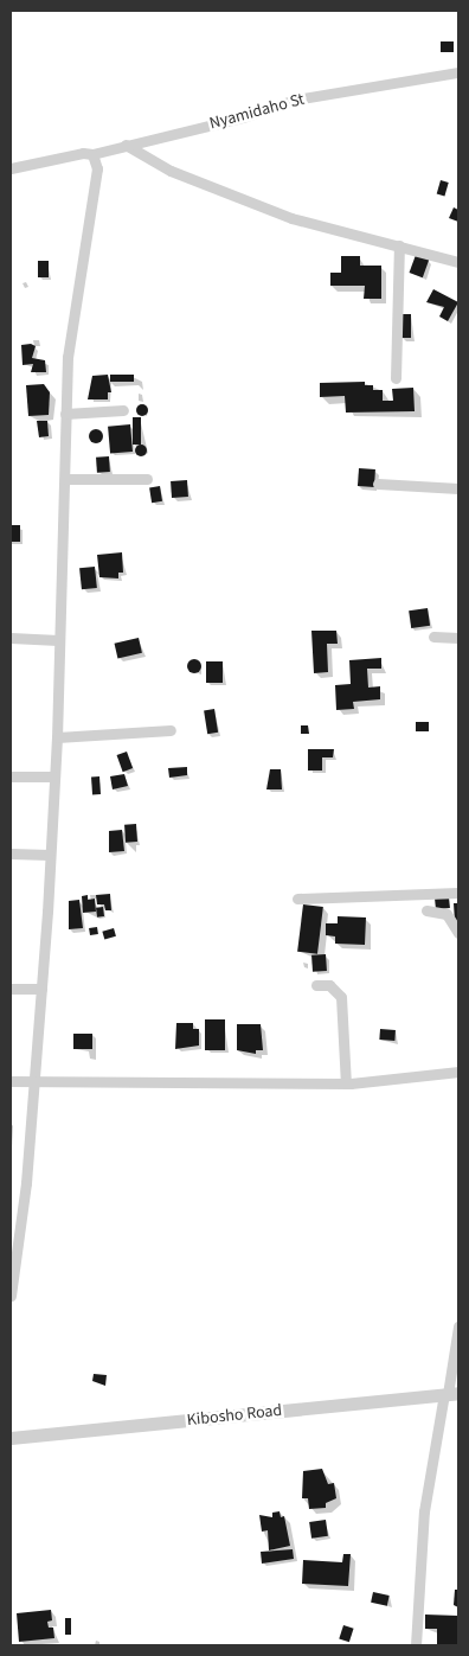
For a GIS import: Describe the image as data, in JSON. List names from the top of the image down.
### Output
{
  "streets": {
    "street": ["Nyamidaho St", "Kibosho Road"]
  }
}
